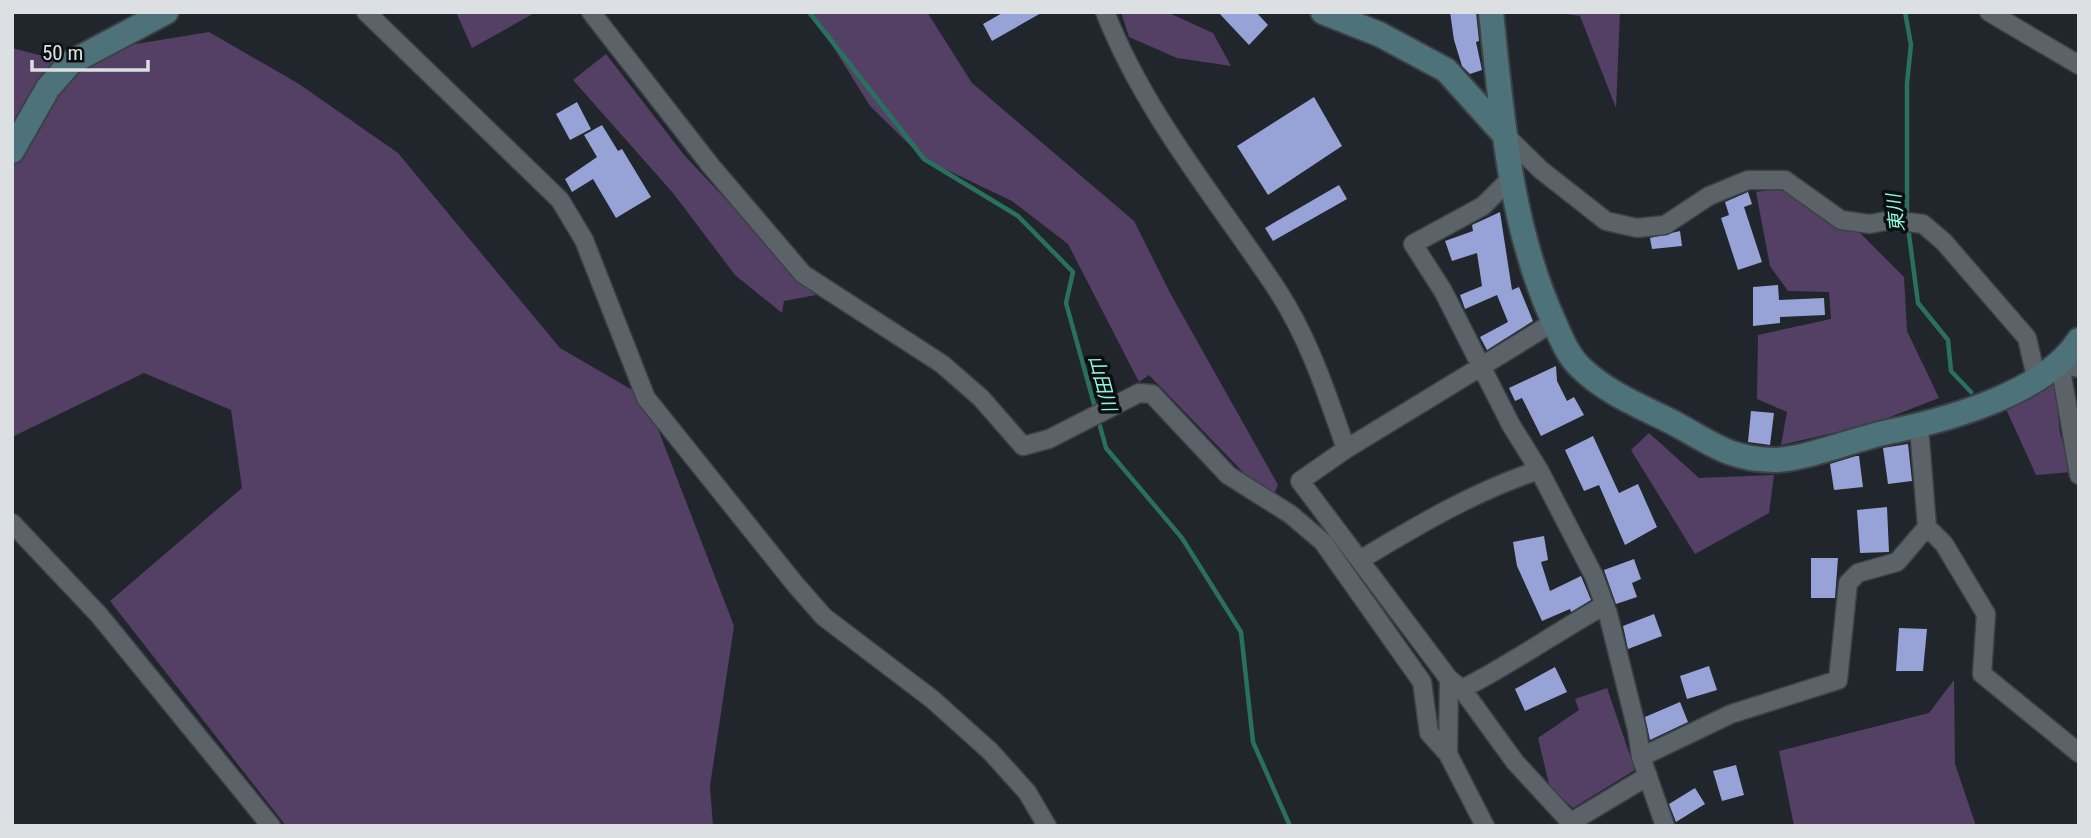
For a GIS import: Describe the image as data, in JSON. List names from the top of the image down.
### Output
{
  "water": ["東川", "山田川"],
  "scale_bar": "50 m"
}
